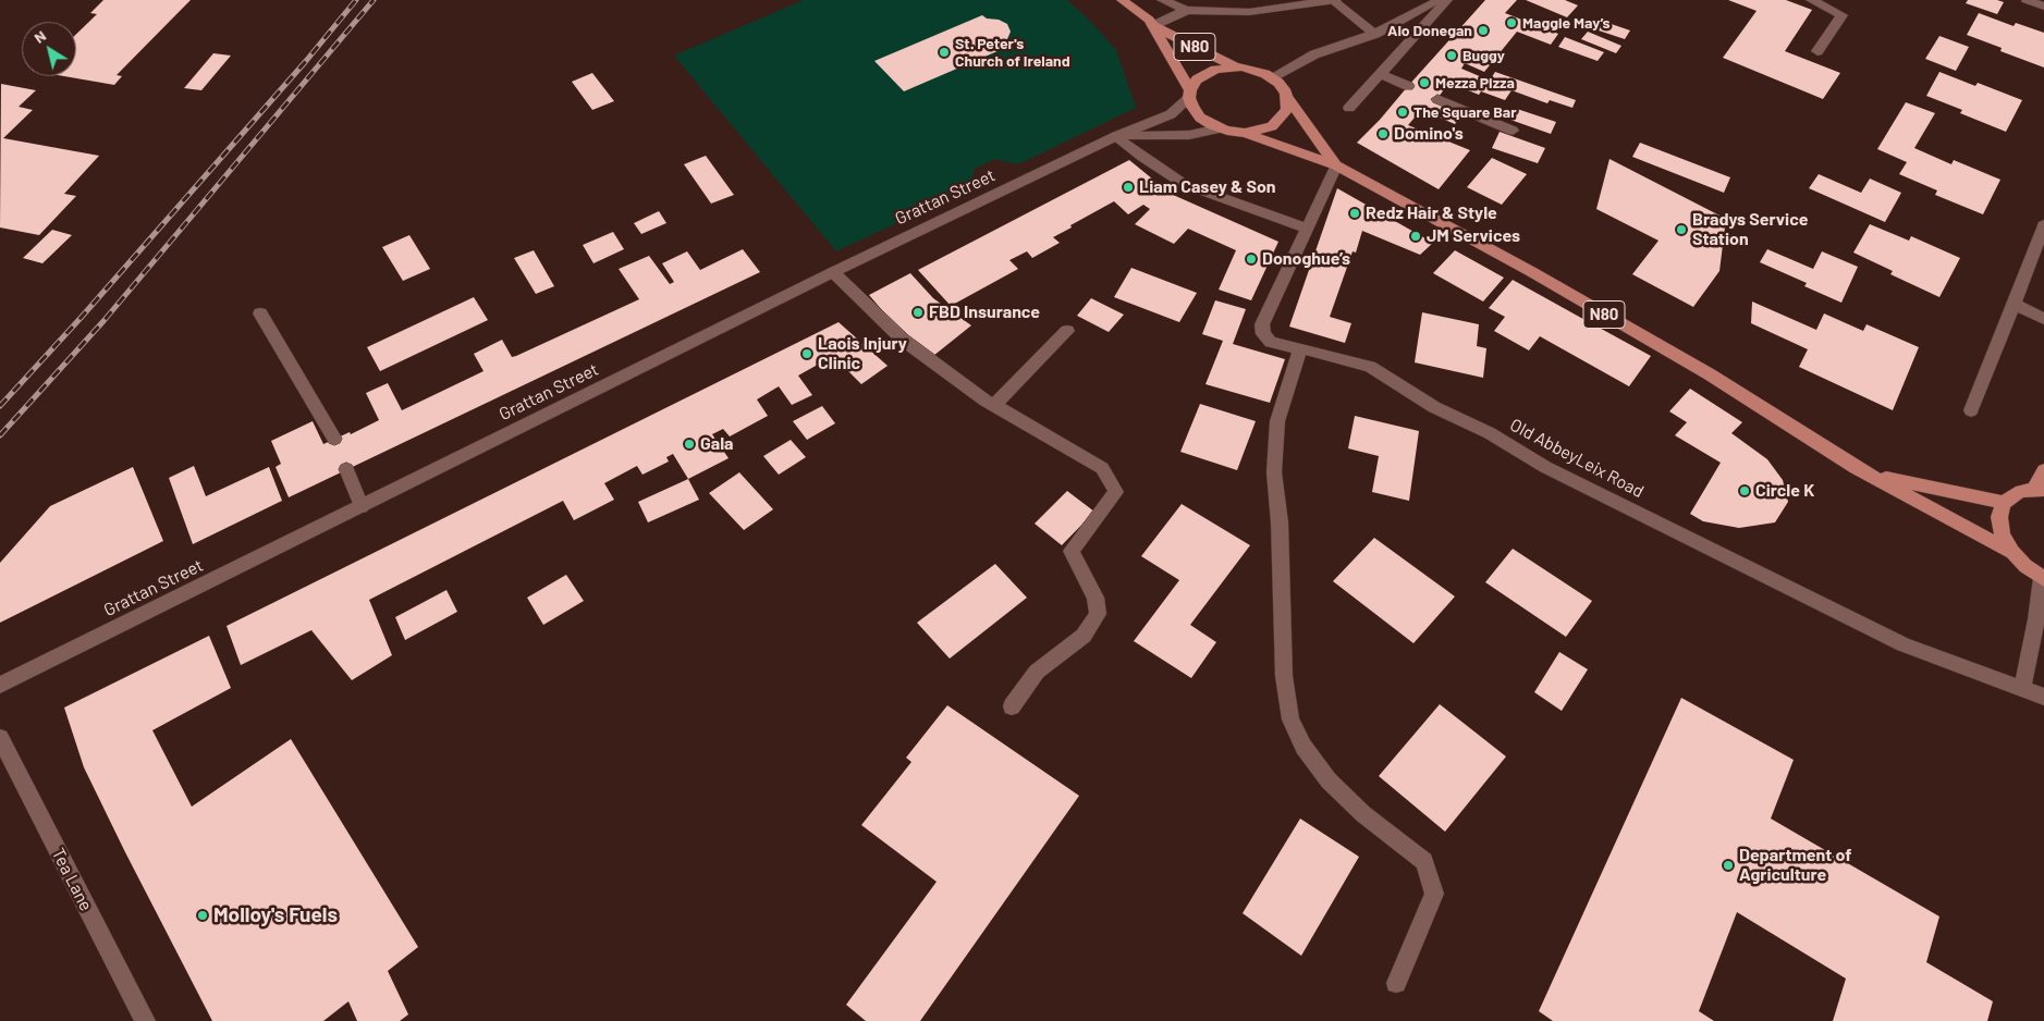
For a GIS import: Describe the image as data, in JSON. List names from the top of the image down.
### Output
{
  "streets": {
    "main road": ["N80"],
    "street": ["Grattan Street", "Old AbbeyLeix Road", "Tea Lane"]
  },
  "crossings": [
    ["N80", "Grattan Street"],
    ["N80", "Old AbbeyLeix Road"]
  ],
  "places": [
    "Maggie May’s",
    "Alo Donegan",
    "St. Peter's Church of Ireland",
    "Buggy",
    "Mezza Pizza",
    "The Square Bar",
    "Domino's",
    "Liam Casey & Son",
    "Redz Hair & Style",
    "Bradys Service Station",
    "JM Services",
    "Donoghue’s",
    "FBD Insurance",
    "Laois Injury Clinic",
    "Gala",
    "Circle K",
    "Department of Agriculture",
    "Molloy's Fuels"
  ],
  "north": "top left"
}
